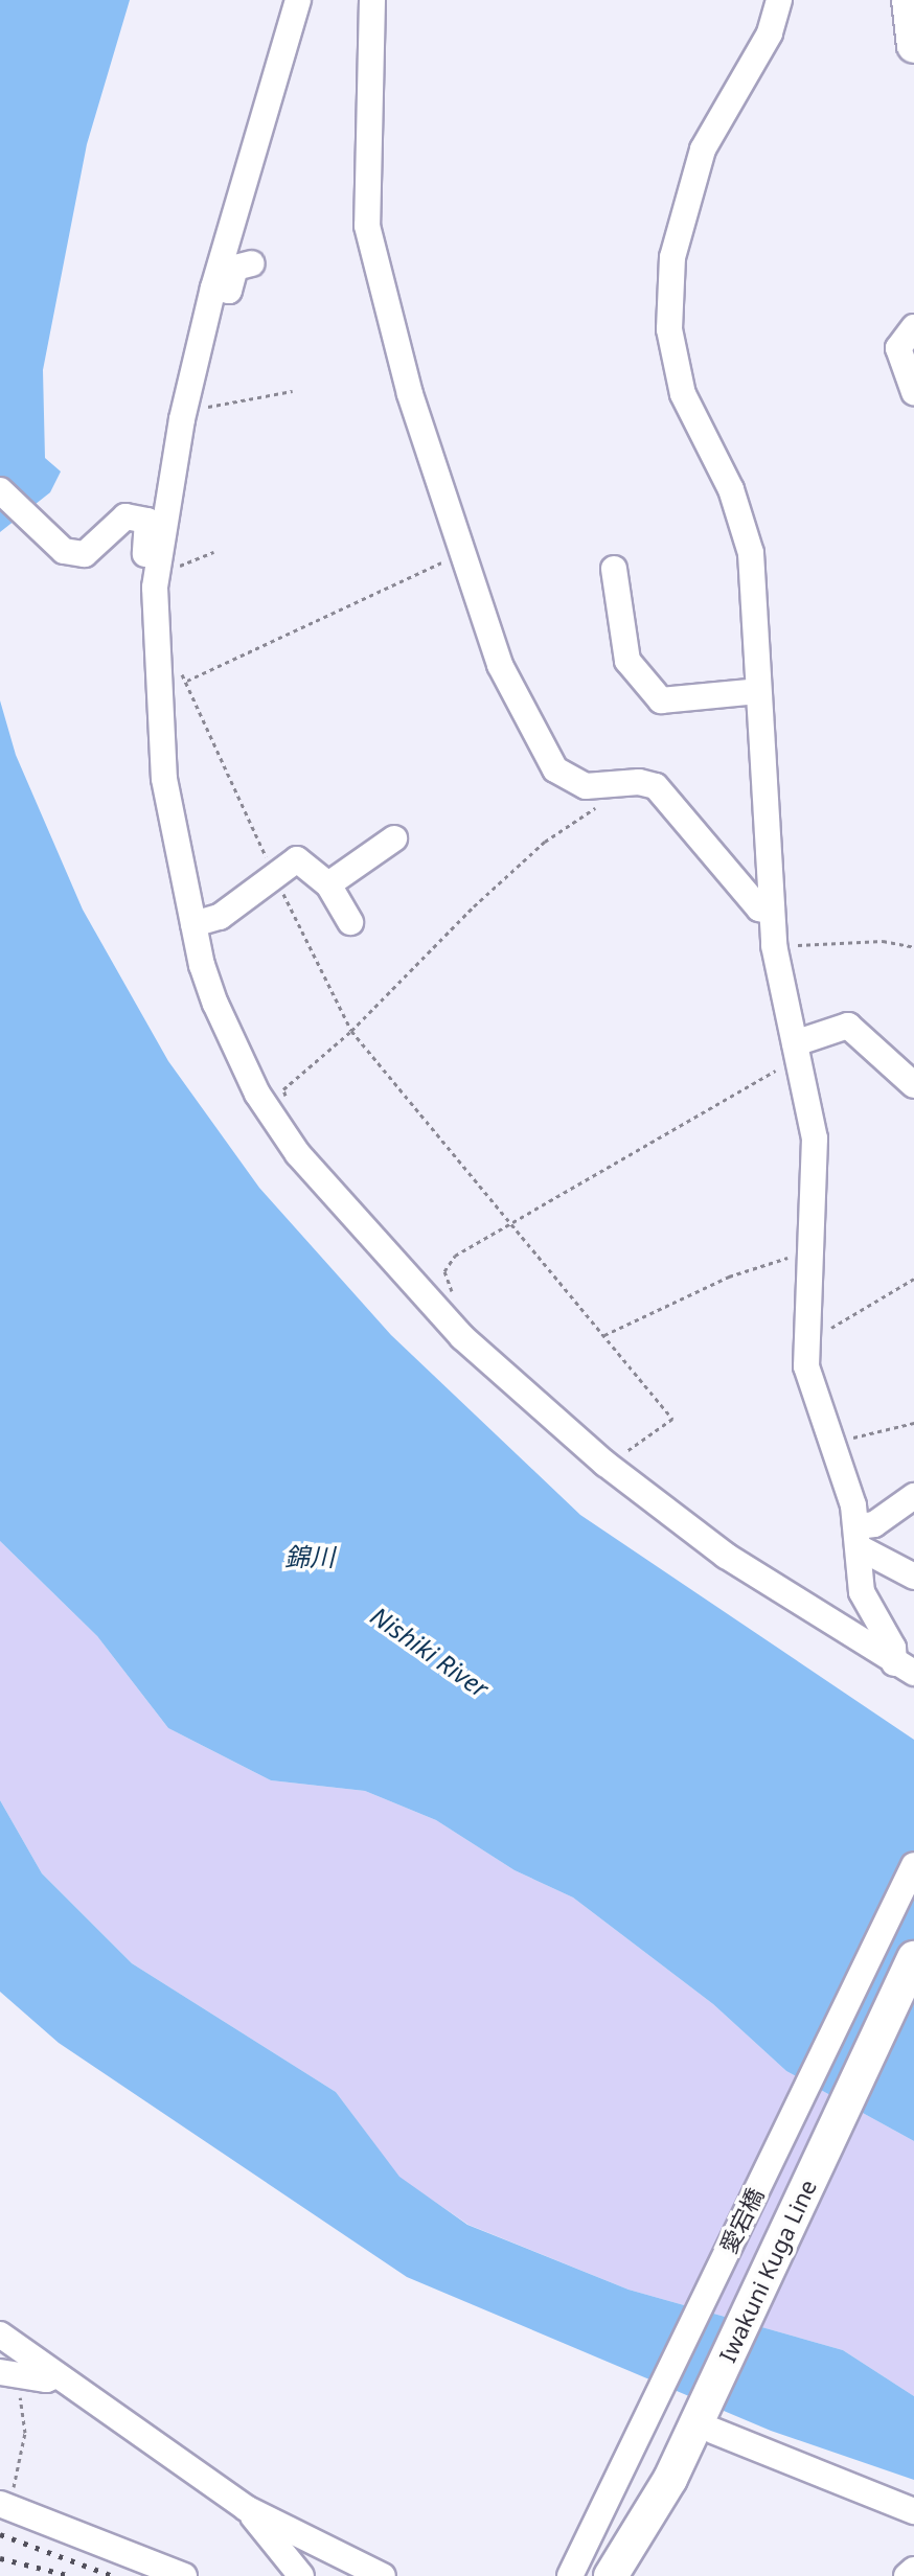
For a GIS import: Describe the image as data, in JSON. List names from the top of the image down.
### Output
{
  "streets": {
    "main road": ["Iwakuni Kuga Line"],
    "street": ["愛宕橋"]
  },
  "water": ["錦川", "Nishiki River"]
}
